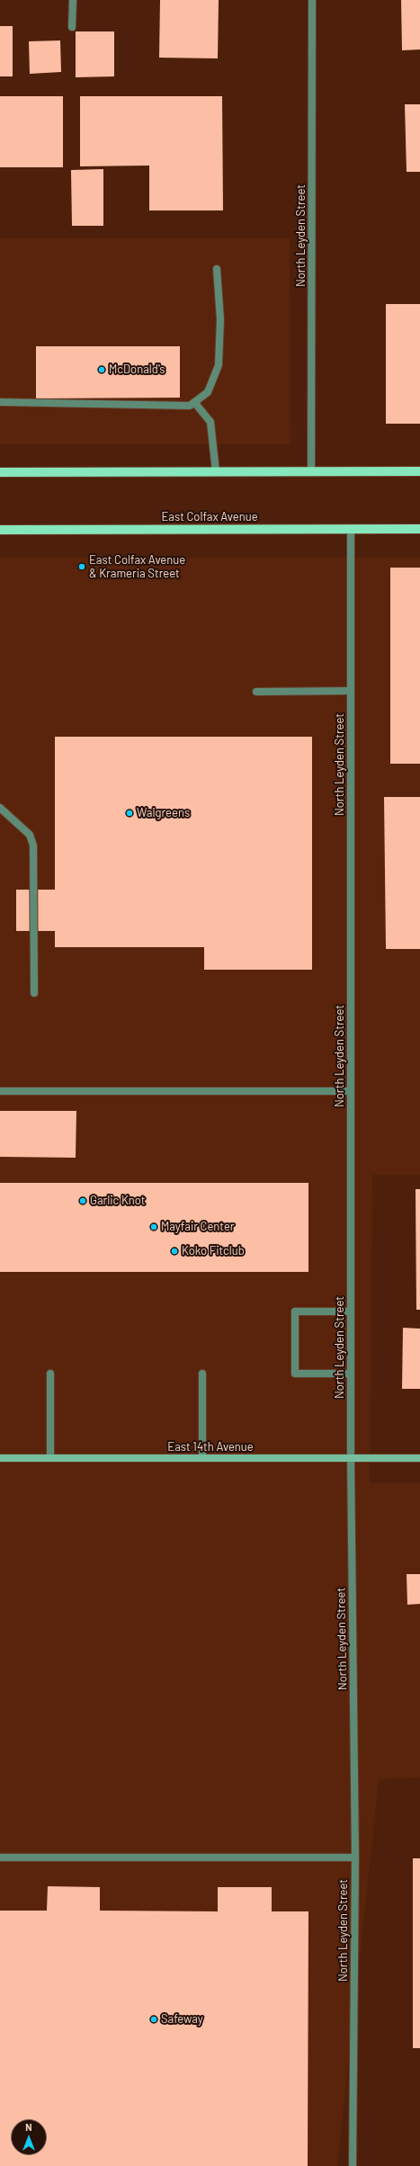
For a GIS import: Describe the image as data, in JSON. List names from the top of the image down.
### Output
{
  "streets": {
    "main road": ["East Colfax Avenue", "East 14th Avenue"],
    "street": ["North Leyden Street"]
  },
  "crossings": [
    ["North Leyden Street", "East Colfax Avenue"],
    ["North Leyden Street", "East 14th Avenue"]
  ],
  "places": [
    "McDonald's",
    "East Colfax Avenue & Krameria Street",
    "Walgreens",
    "Garlic Knot",
    "Mayfair Center",
    "Koko Fitclub",
    "Safeway"
  ],
  "north": "top"
}
